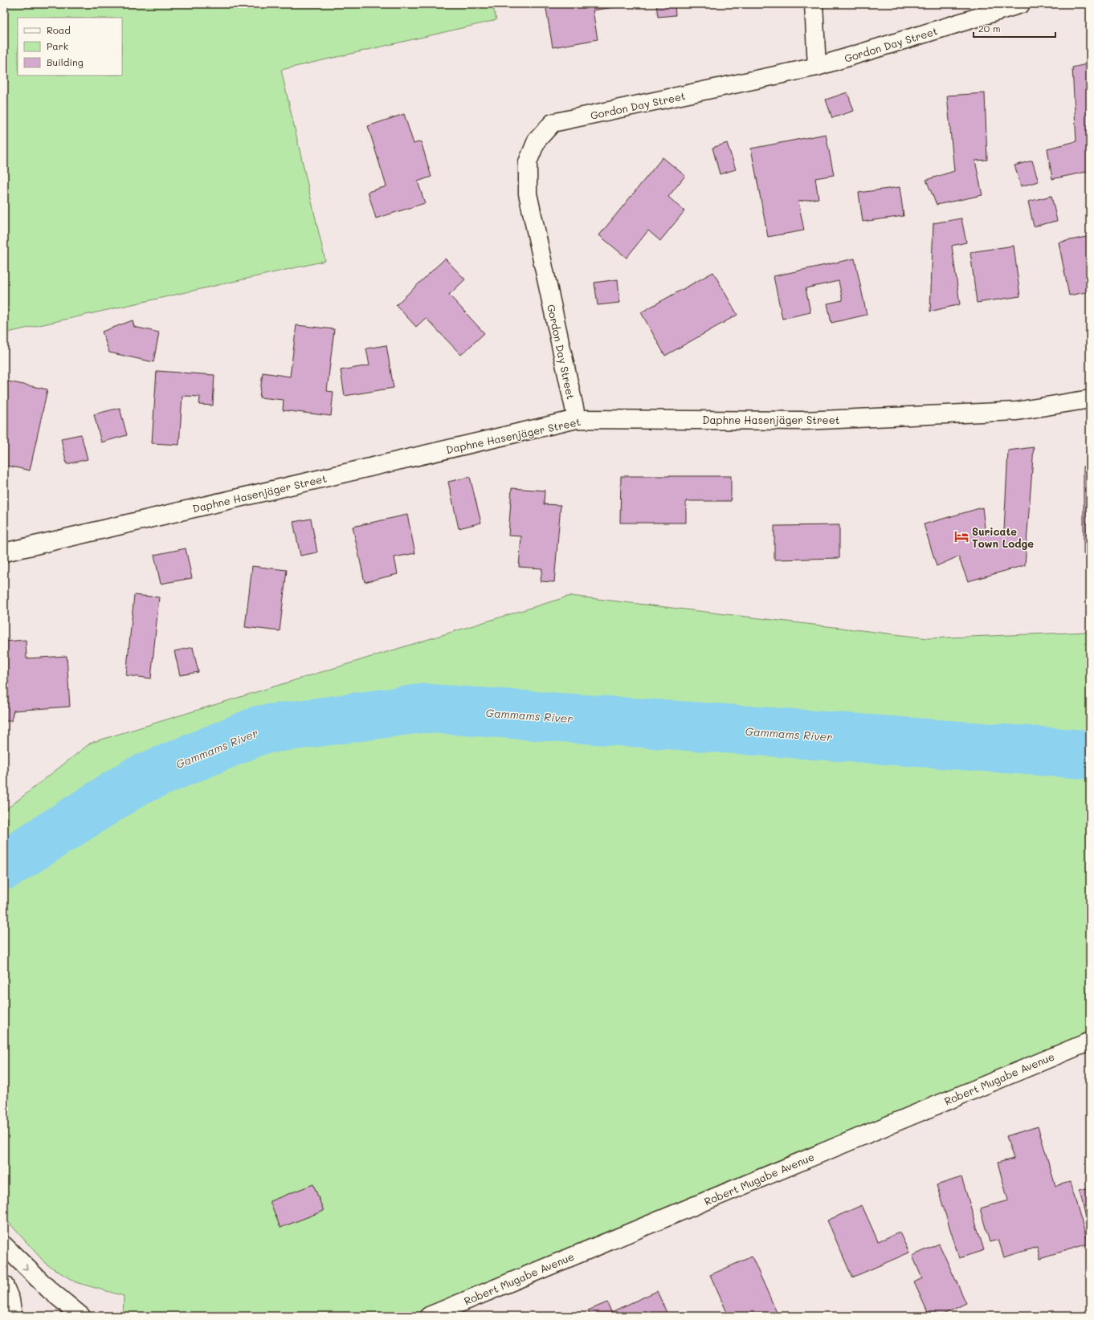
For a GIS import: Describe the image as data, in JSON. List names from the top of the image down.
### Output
{
  "streets": {
    "street": ["Gordon Day Street", "Daphne Hasenjäger Street", "Robert Mugabe Avenue"]
  },
  "crossings": [
    ["Gordon Day Street", "Daphne Hasenjäger Street"]
  ],
  "water": ["Gammams River"],
  "places": {
    "hotel": ["Suricate Town Lodge"]
  },
  "legend": ["Road", "Park", "Building"],
  "scale_bar": "20 m"
}
